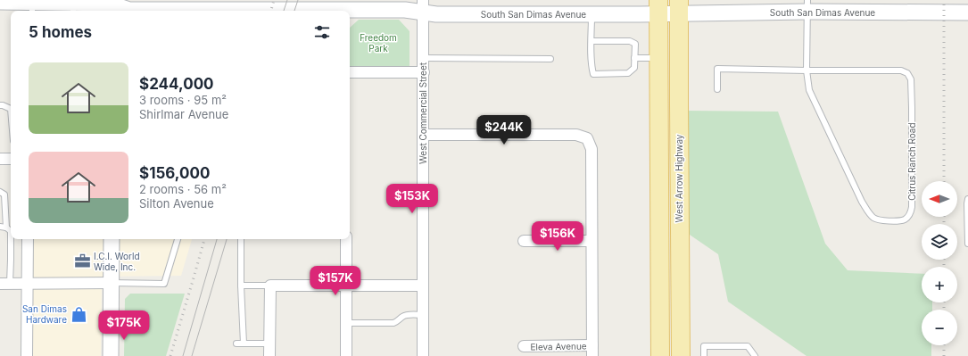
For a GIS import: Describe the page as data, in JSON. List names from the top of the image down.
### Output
{
  "streets": {
    "main road": ["West Arrow Highway"],
    "street": ["South San Dimas Avenue", "West Commercial Street", "Eleva Avenue"],
    "lane": ["Citrus Ranch Road"]
  },
  "crossings": [
    ["South San Dimas Avenue", "West Commercial Street"],
    ["South San Dimas Avenue", "Citrus Ranch Road"],
    ["South San Dimas Avenue", "West Arrow Highway"]
  ],
  "parks": ["Freedom Park"],
  "places": {
    "office": ["I.C.I. World Wide, Inc."],
    "shop": ["San Dimas Hardware"]
  },
  "north": "left",
  "page": {
    "heading": "5 homes",
    "list": [
      {
        "name": "$244,000",
        "note": "3 rooms · 95 m² · Shirlmar Avenue"
      },
      {
        "name": "$156,000",
        "note": "2 rooms · 56 m² · Silton Avenue"
      }
    ],
    "price": [
      "$244K",
      "$153K",
      "$156K",
      "$157K",
      "$175K"
    ],
    "map_buttons": ["+", "−"]
  }
}
